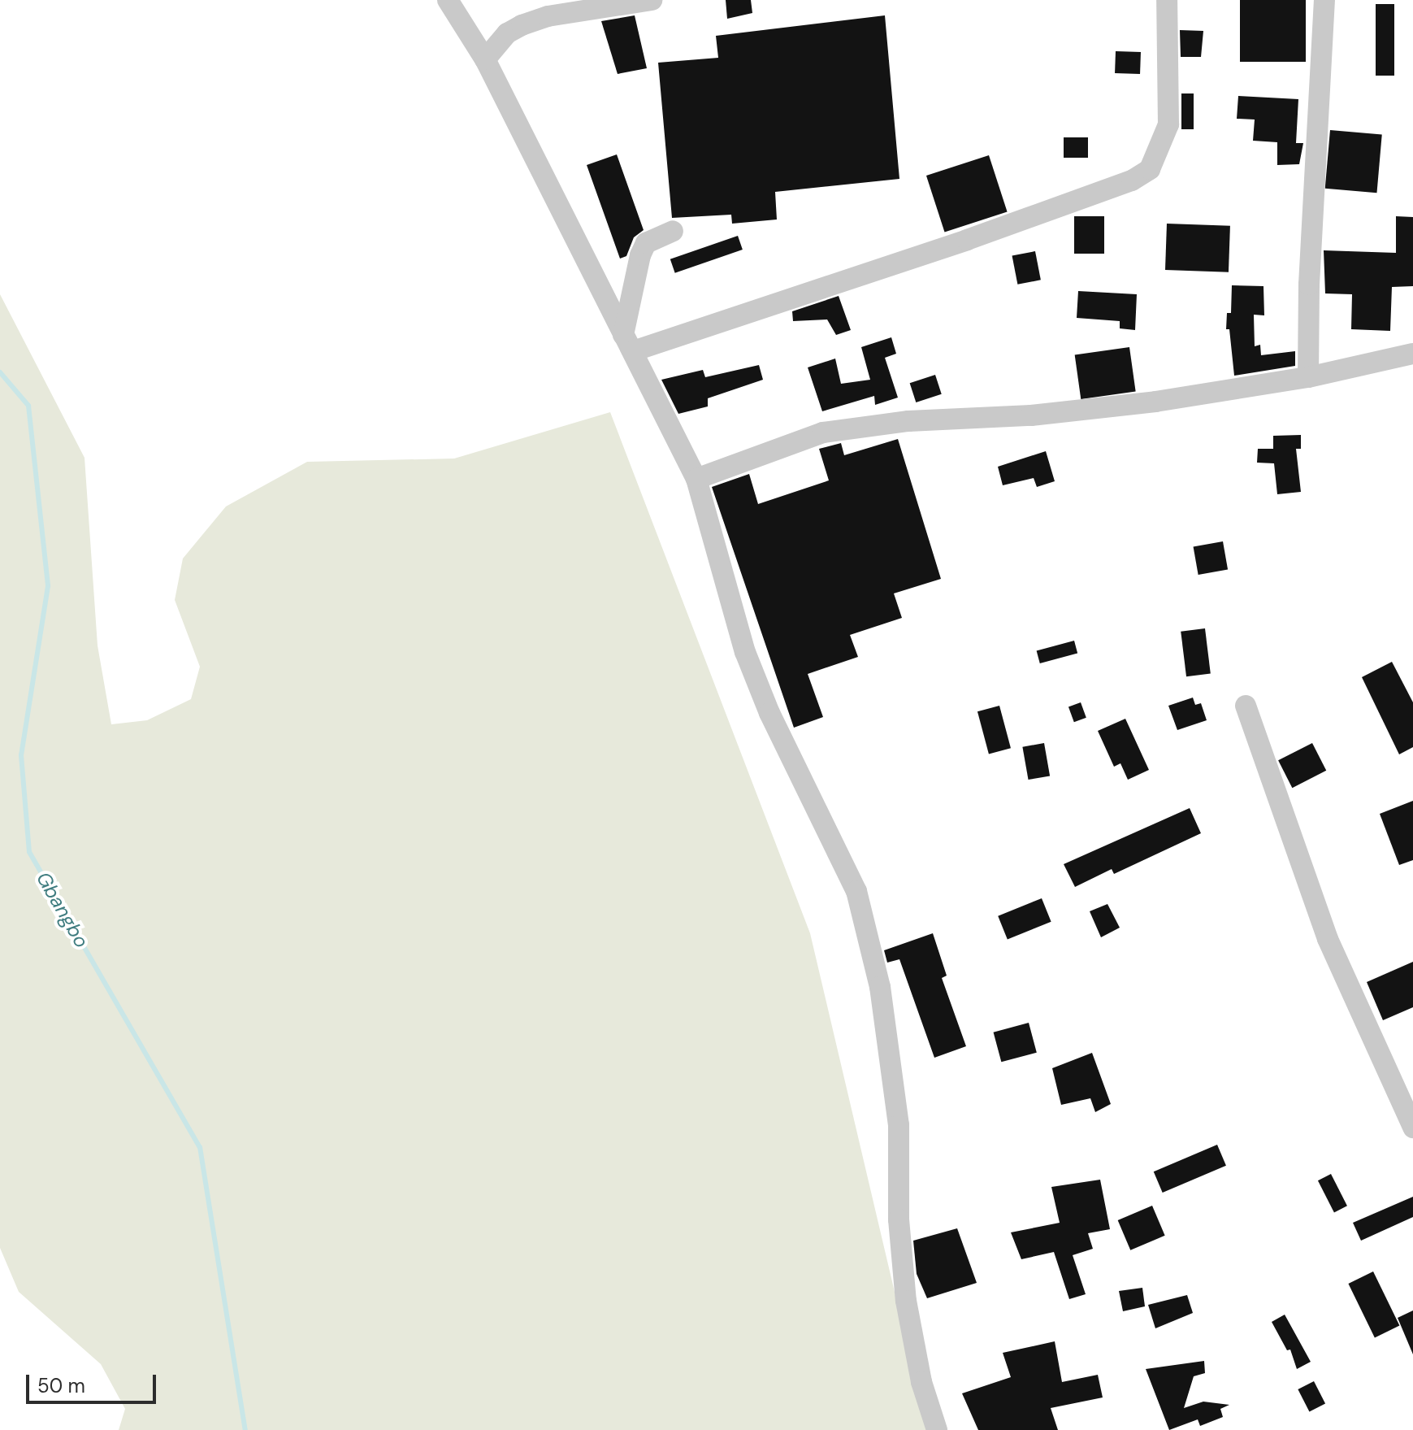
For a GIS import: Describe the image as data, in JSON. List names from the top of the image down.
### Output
{
  "water": ["Gbangbo"],
  "scale_bar": "50 m"
}
